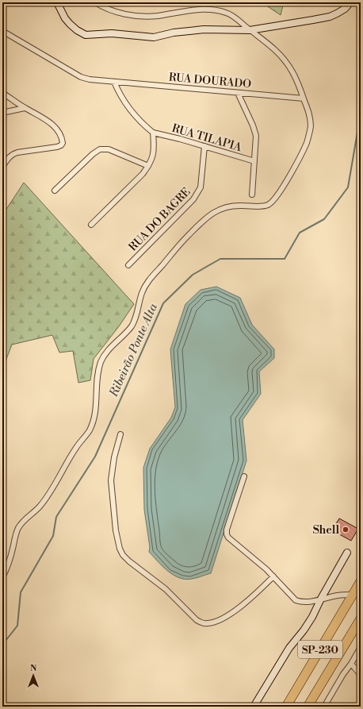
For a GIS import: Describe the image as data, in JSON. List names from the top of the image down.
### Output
{
  "streets": {
    "highway": ["SP-230"],
    "street": ["RUA DOURADO", "RUA TILAPIA", "RUA DO BAGRE"]
  },
  "crossings": [
    ["RUA TILAPIA", "RUA DO BAGRE"]
  ],
  "water": ["Ribeirão Ponte Alta"],
  "places": ["Shell"],
  "north": "top"
}
